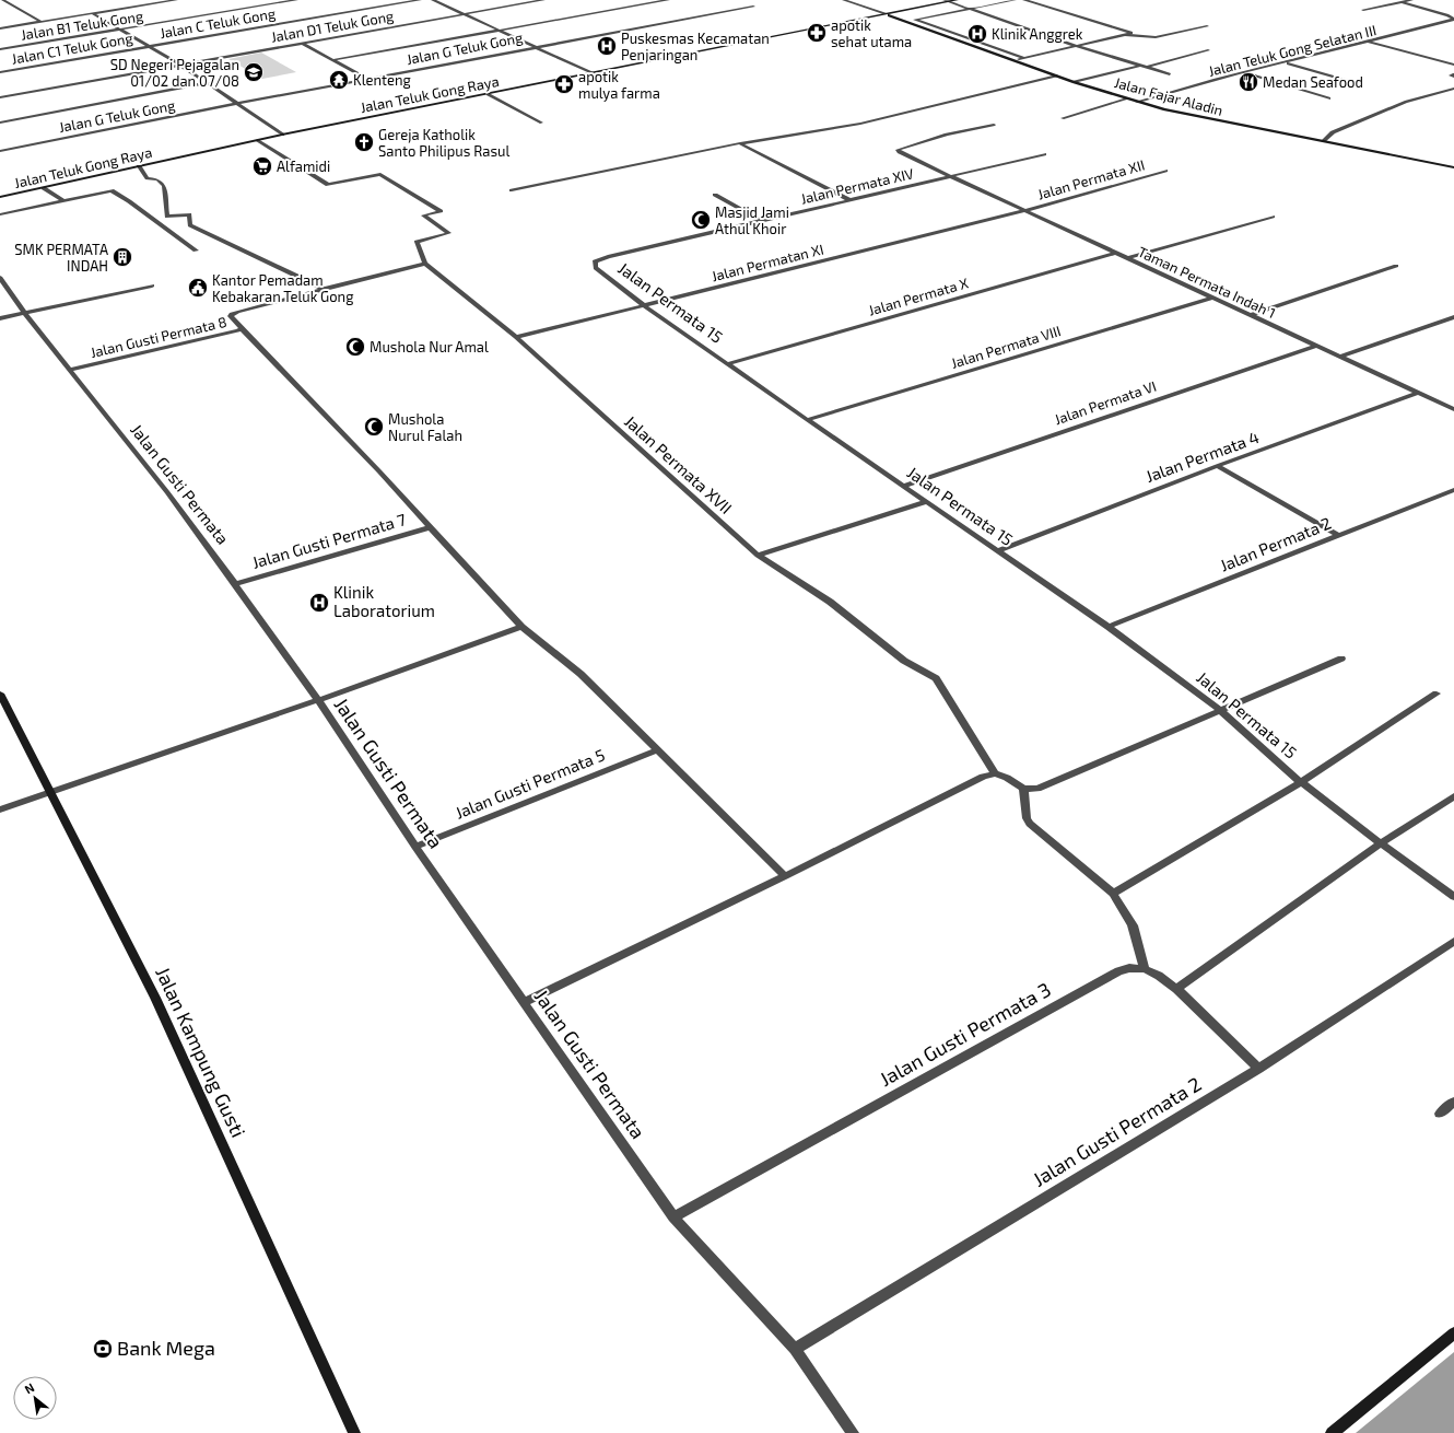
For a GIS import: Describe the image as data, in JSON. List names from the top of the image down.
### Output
{
  "streets": {
    "street": [
      "Jalan C Teluk Gong",
      "Jalan B1 Teluk Gong",
      "Jalan D1 Teluk Gong",
      "Jalan C1 Teluk Gong",
      "Jalan G Teluk Gong",
      "Jalan Teluk Gong Selatan III",
      "Jalan Teluk Gong Raya",
      "Jalan Fajar Aladin",
      "Jalan Permata XII",
      "Jalan Permata XIV",
      "Jalan Permatan XI",
      "Taman Permata Indah 1",
      "Jalan Permata X",
      "Jalan Permata 15",
      "Jalan Gusti Permata 8",
      "Jalan Permata VIII",
      "Jalan Permata VI",
      "Jalan Permata 4",
      "Jalan Permata XVII",
      "Jalan Gusti Permata",
      "Jalan Gusti Permata 7",
      "Jalan Permata 2",
      "Jalan Gusti Permata 5",
      "Jalan Gusti Permata 3",
      "Jalan Kampung Gusti",
      "Jalan Gusti Permata 2"
    ]
  },
  "crossings": [
    ["Jalan C Teluk Gong", "Jalan C1 Teluk Gong"],
    ["Jalan Teluk Gong Selatan III", "Jalan Fajar Aladin"],
    ["Jalan Teluk Gong Raya", "Jalan Fajar Aladin"],
    ["Jalan Permata XII", "Jalan Permatan XI"],
    ["Jalan Permata XII", "Taman Permata Indah 1"],
    ["Jalan Permata XIV", "Taman Permata Indah 1"],
    ["Jalan Permata XIV", "Jalan Permata 15"],
    ["Jalan Permatan XI", "Taman Permata Indah 1"],
    ["Jalan Permatan XI", "Jalan Permata 15"],
    ["Jalan Permatan XI", "Jalan Permata XVII"],
    ["Taman Permata Indah 1", "Jalan Permata X"],
    ["Taman Permata Indah 1", "Jalan Permata VIII"],
    ["Taman Permata Indah 1", "Jalan Permata VI"],
    ["Taman Permata Indah 1", "Jalan Permata 4"],
    ["Jalan Permata X", "Jalan Permata 15"],
    ["Jalan Permata 15", "Jalan Permata VIII"],
    ["Jalan Permata 15", "Jalan Permata VI"],
    ["Jalan Permata 15", "Jalan Permata 4"],
    ["Jalan Permata 15", "Jalan Permata 2"],
    ["Jalan Gusti Permata 8", "Jalan Permata XVII"],
    ["Jalan Gusti Permata 8", "Jalan Gusti Permata"],
    ["Jalan Gusti Permata 8", "Jalan Gusti Permata 7"],
    ["Jalan Gusti Permata", "Jalan Gusti Permata 7"],
    ["Jalan Gusti Permata", "Jalan Gusti Permata 5"],
    ["Jalan Gusti Permata", "Jalan Gusti Permata 3"],
    ["Jalan Gusti Permata", "Jalan Kampung Gusti"],
    ["Jalan Gusti Permata", "Jalan Gusti Permata 2"],
    ["Jalan Gusti Permata 7", "Jalan Gusti Permata 5"]
  ],
  "places": {
    "pharmacy": ["apotik sehat utama", "apotik mulya farma"],
    "hospital": ["Klinik Anggrek", "Puskesmas Kecamatan Penjaringan", "Klinik Laboratorium"],
    "school or university": ["SD Negeri Pejagalan 01/02 dan 07/08"],
    "temple": ["Klenteng"],
    "restaurant": ["Medan Seafood"],
    "church": ["Gereja Katholik Santo Philipus Rasul"],
    "supermarket": ["Alfamidi"],
    "mosque": ["Masjid Jami Athul Khoir", "Mushola Nur Amal", "Mushola Nurul Falah"],
    "building": ["SMK PERMATA INDAH"],
    "public building": ["Kantor Pemadam Kebakaran Teluk Gong"],
    "bank": ["Bank Mega"]
  },
  "north": "top left"
}
